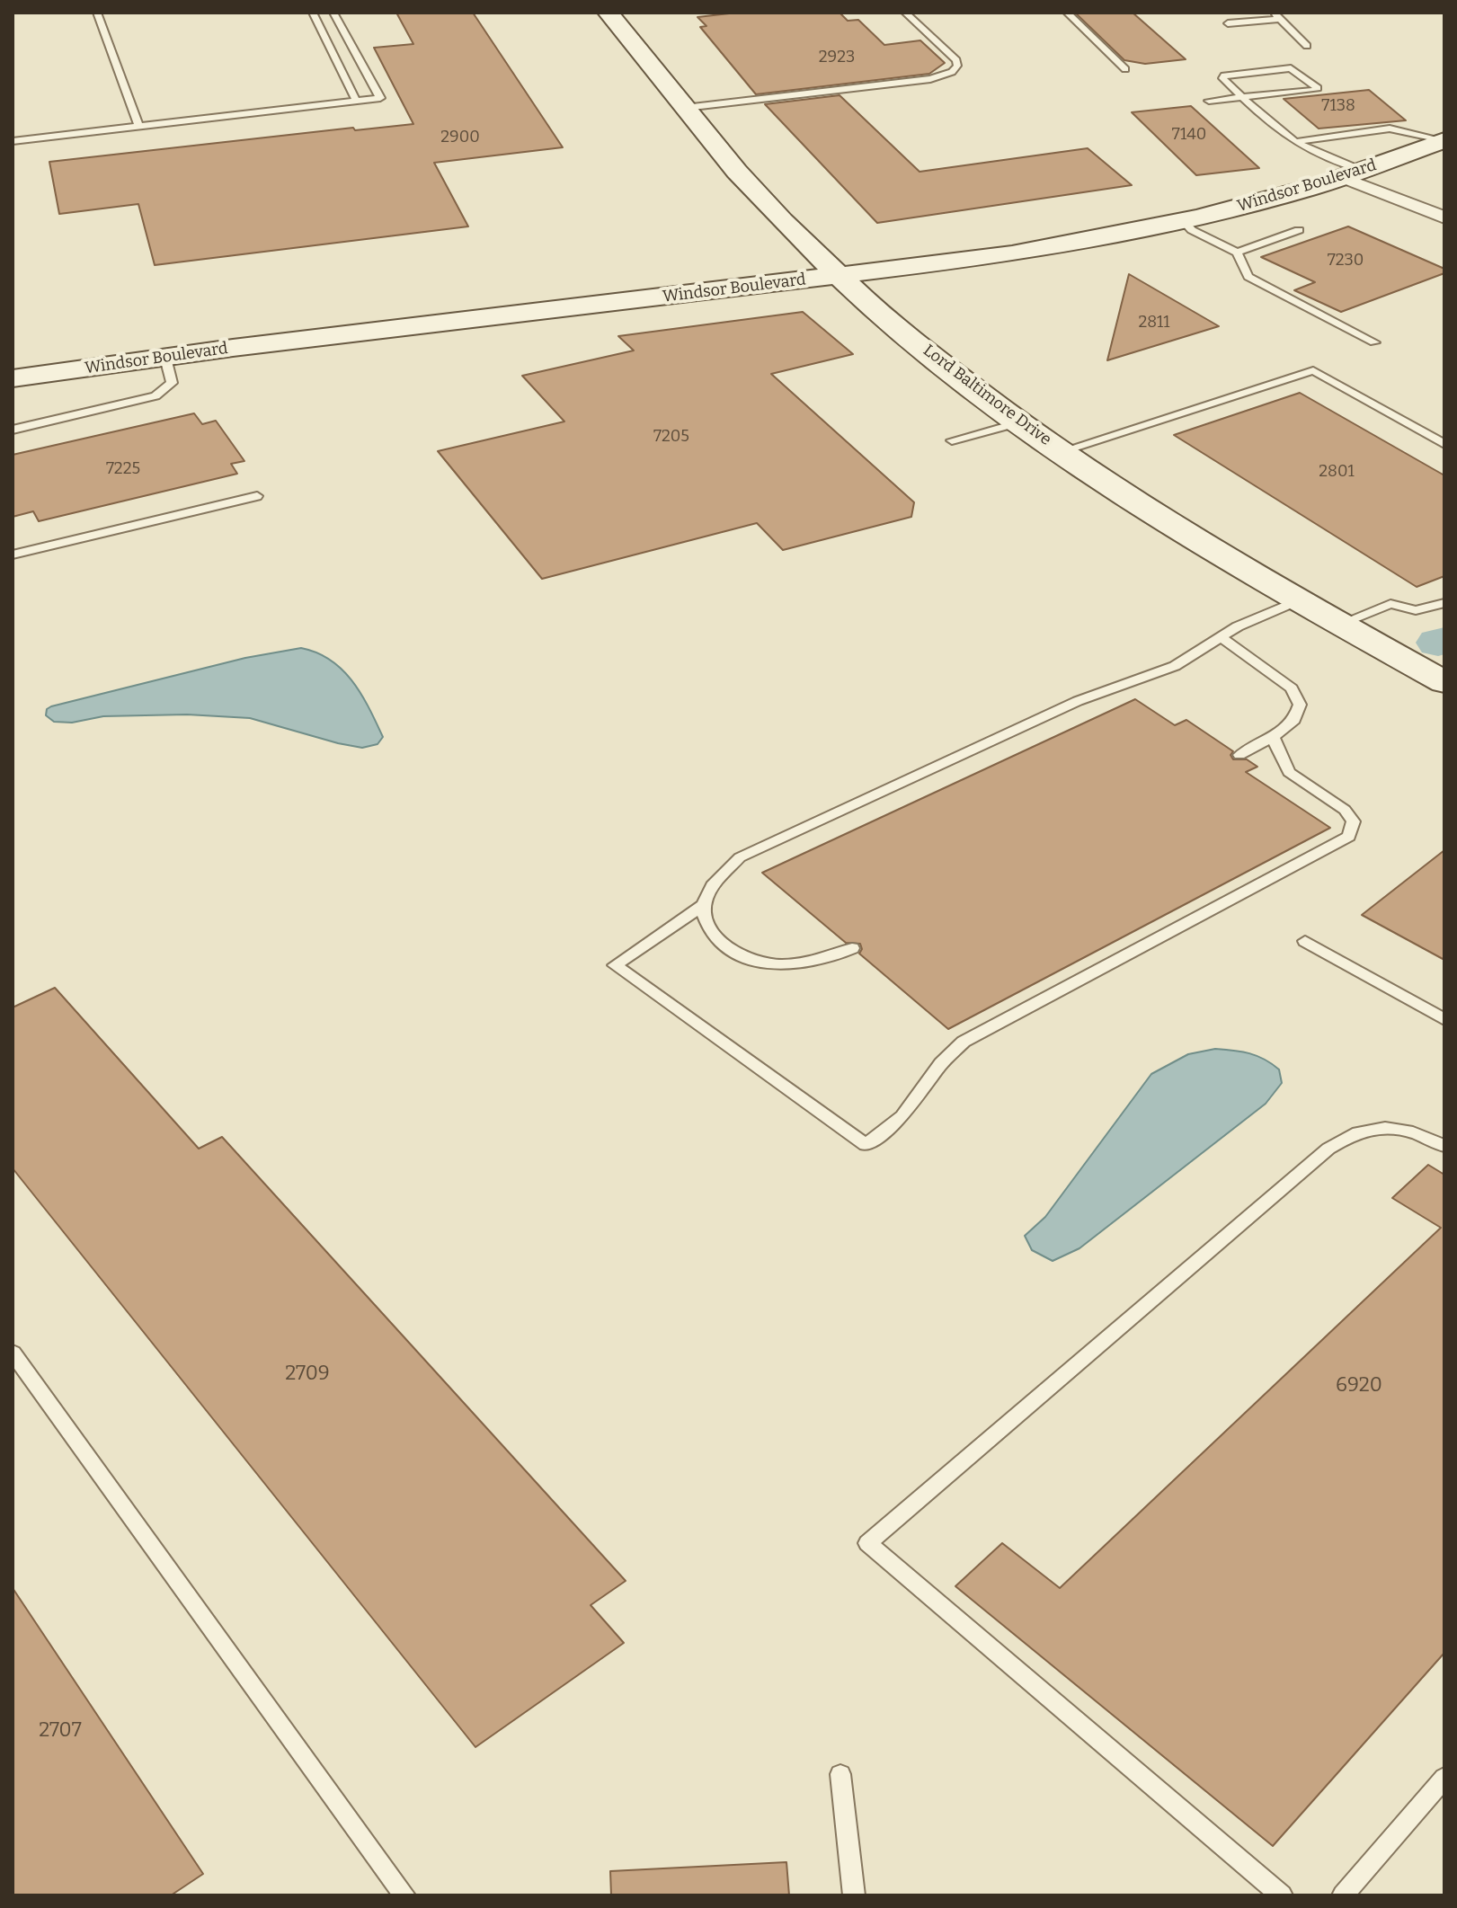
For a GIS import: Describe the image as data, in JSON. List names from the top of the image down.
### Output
{
  "streets": {
    "main road": ["Windsor Boulevard", "Lord Baltimore Drive"]
  },
  "crossings": [
    ["Windsor Boulevard", "Lord Baltimore Drive"]
  ],
  "house_numbers": [
    "2923",
    "7138",
    "7140",
    "2900",
    "7230",
    "2811",
    "7205",
    "7225",
    "2801",
    "2709",
    "6920",
    "2707"
  ]
}
